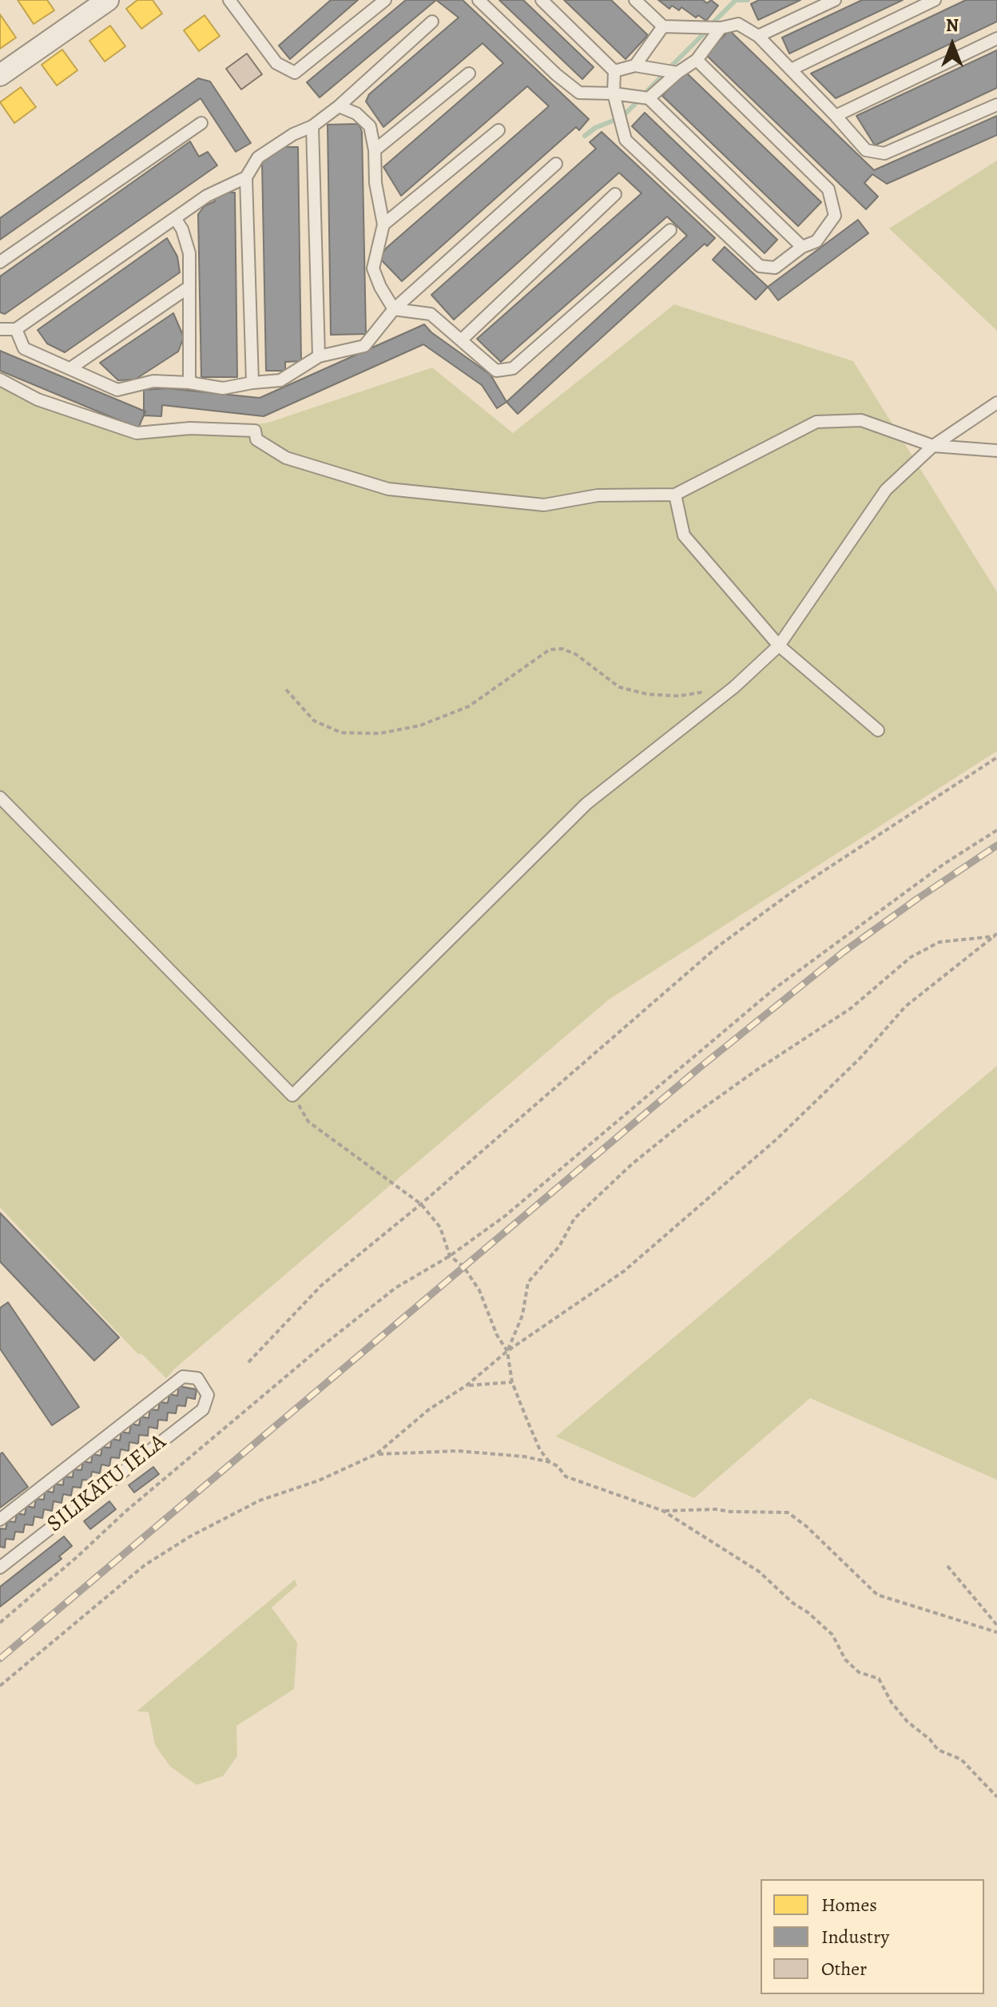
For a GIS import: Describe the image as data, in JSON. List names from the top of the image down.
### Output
{
  "streets": {
    "lane": ["SILIKĀTU IELA"]
  },
  "legend": ["Homes", "Industry", "Other"],
  "north": "top"
}
